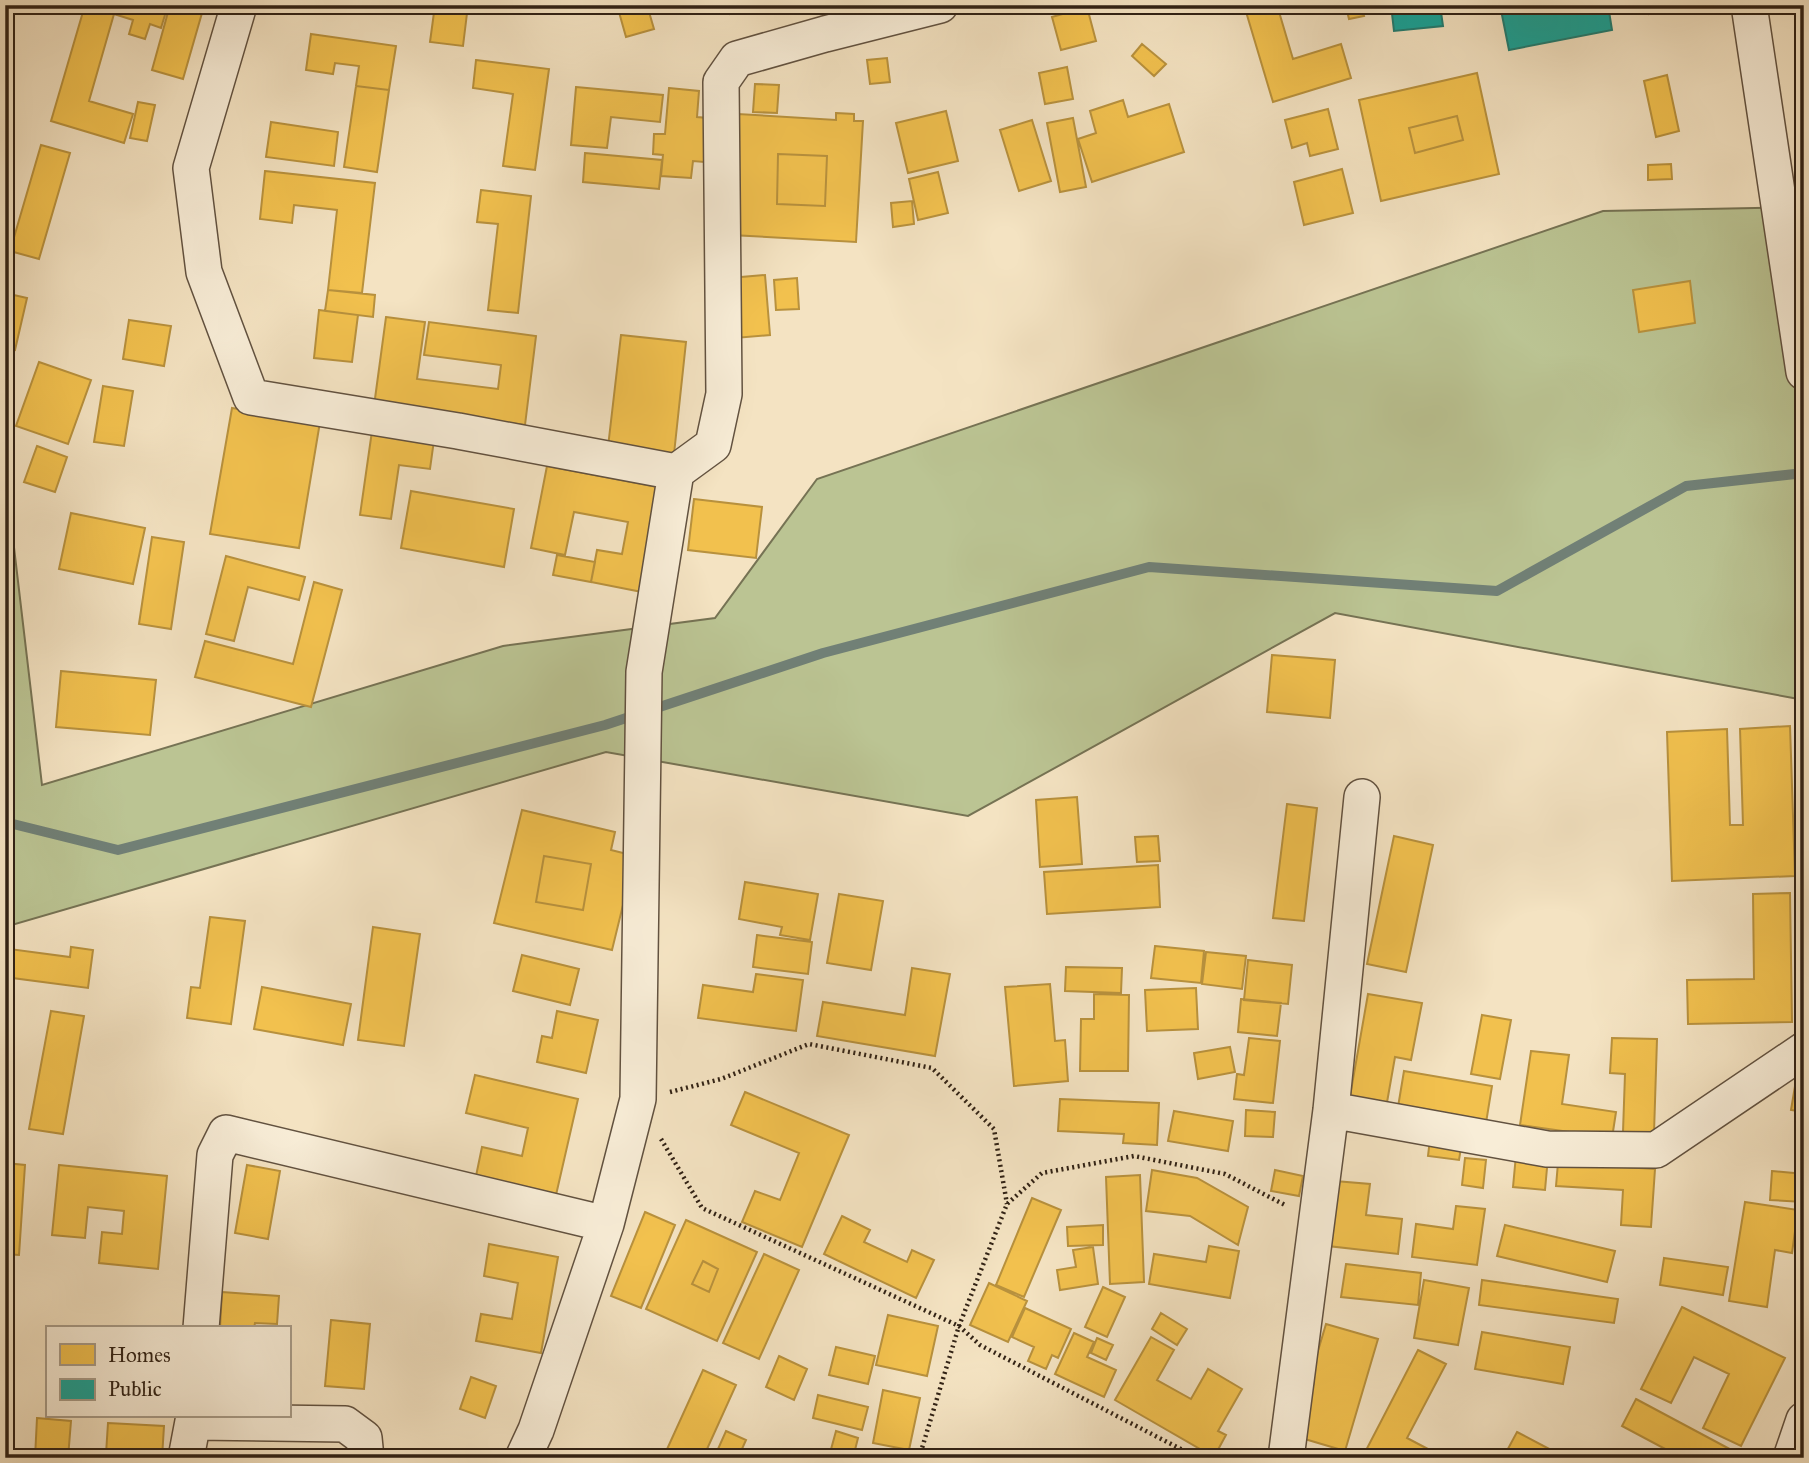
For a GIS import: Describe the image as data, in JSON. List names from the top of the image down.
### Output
{
  "legend": ["Homes", "Public"]
}
